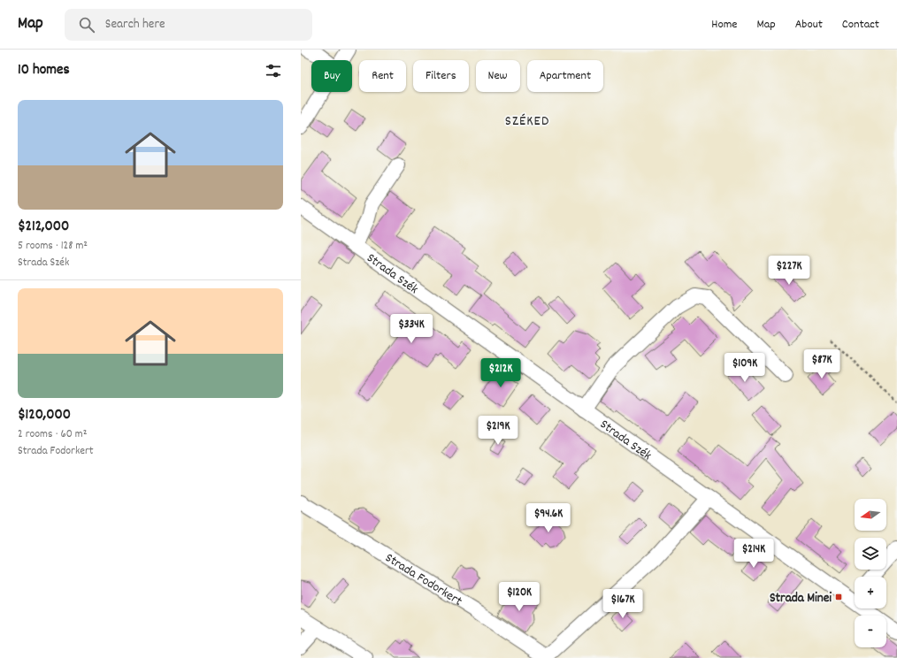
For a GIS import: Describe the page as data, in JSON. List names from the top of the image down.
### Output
{
  "streets": {
    "street": ["Strada Szék", "Strada Fodorkert"]
  },
  "crossings": [
    ["Strada Szék", "Strada Fodorkert"]
  ],
  "districts": ["SZÉKED"],
  "places": {
    "transit": ["Strada Minei"]
  },
  "north": "left",
  "page": {
    "header": "Map",
    "search": "Search here",
    "nav": [
      "Home",
      "Map",
      "About",
      "Contact"
    ],
    "heading": "10 homes",
    "chip": [
      "Buy",
      "Rent",
      "Filters",
      "New",
      "Apartment"
    ],
    "list": [
      {
        "name": "$212,000",
        "note": "5 rooms · 128 m² · Strada Szék"
      },
      {
        "name": "$120,000",
        "note": "2 rooms · 60 m² · Strada Fodorkert"
      }
    ],
    "price": [
      "$227K",
      "$334K",
      "$87K",
      "$109K",
      "$212K",
      "$219K",
      "$94.6K",
      "$214K",
      "$120K",
      "$167K"
    ],
    "map_buttons": ["+", "−"]
  }
}
